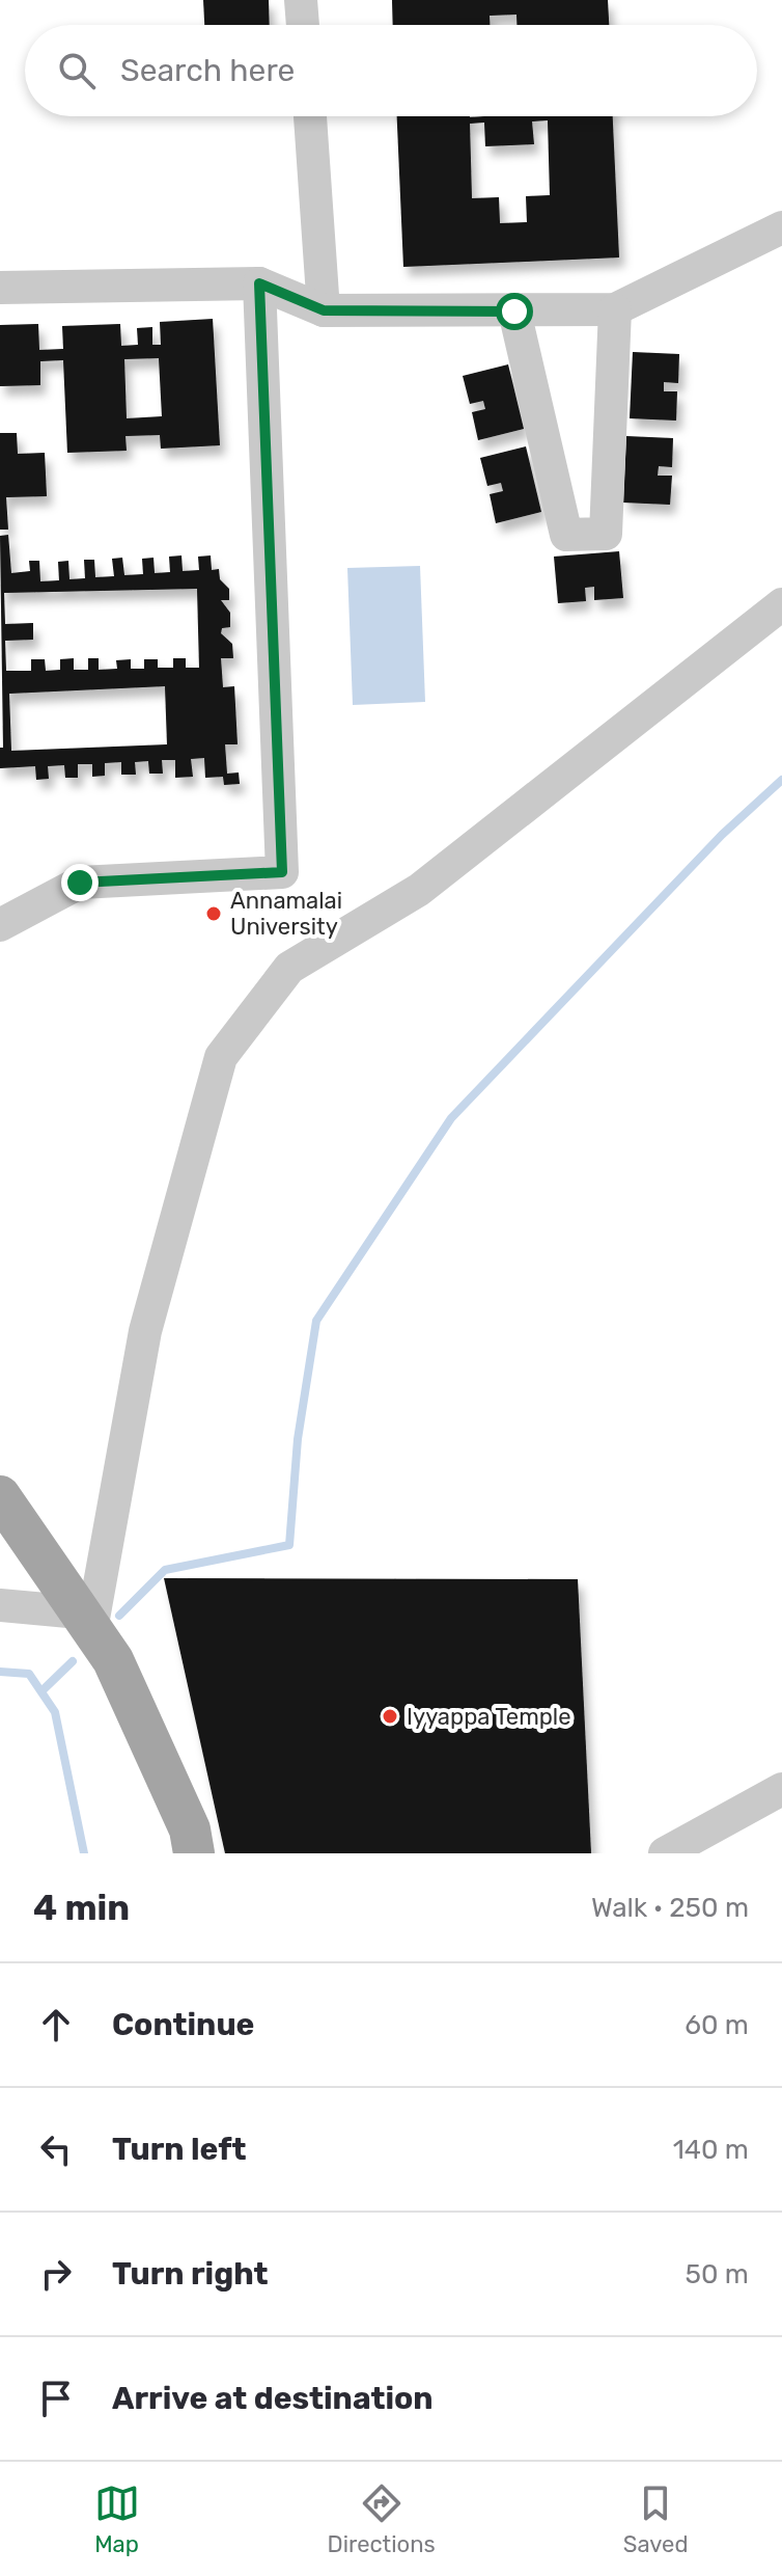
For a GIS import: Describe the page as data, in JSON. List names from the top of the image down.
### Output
{
  "places": ["Annamalai University", "Iyyappa Temple"],
  "page": {
    "search": "Search here",
    "heading": ["4 min", "Walk · 250 m"],
    "list": [
      ["Continue", "60 m"],
      ["Turn left", "140 m"],
      ["Turn right", "50 m"],
      "Arrive at destination"
    ],
    "nav": ["Map", "Directions", "Saved"]
  }
}
